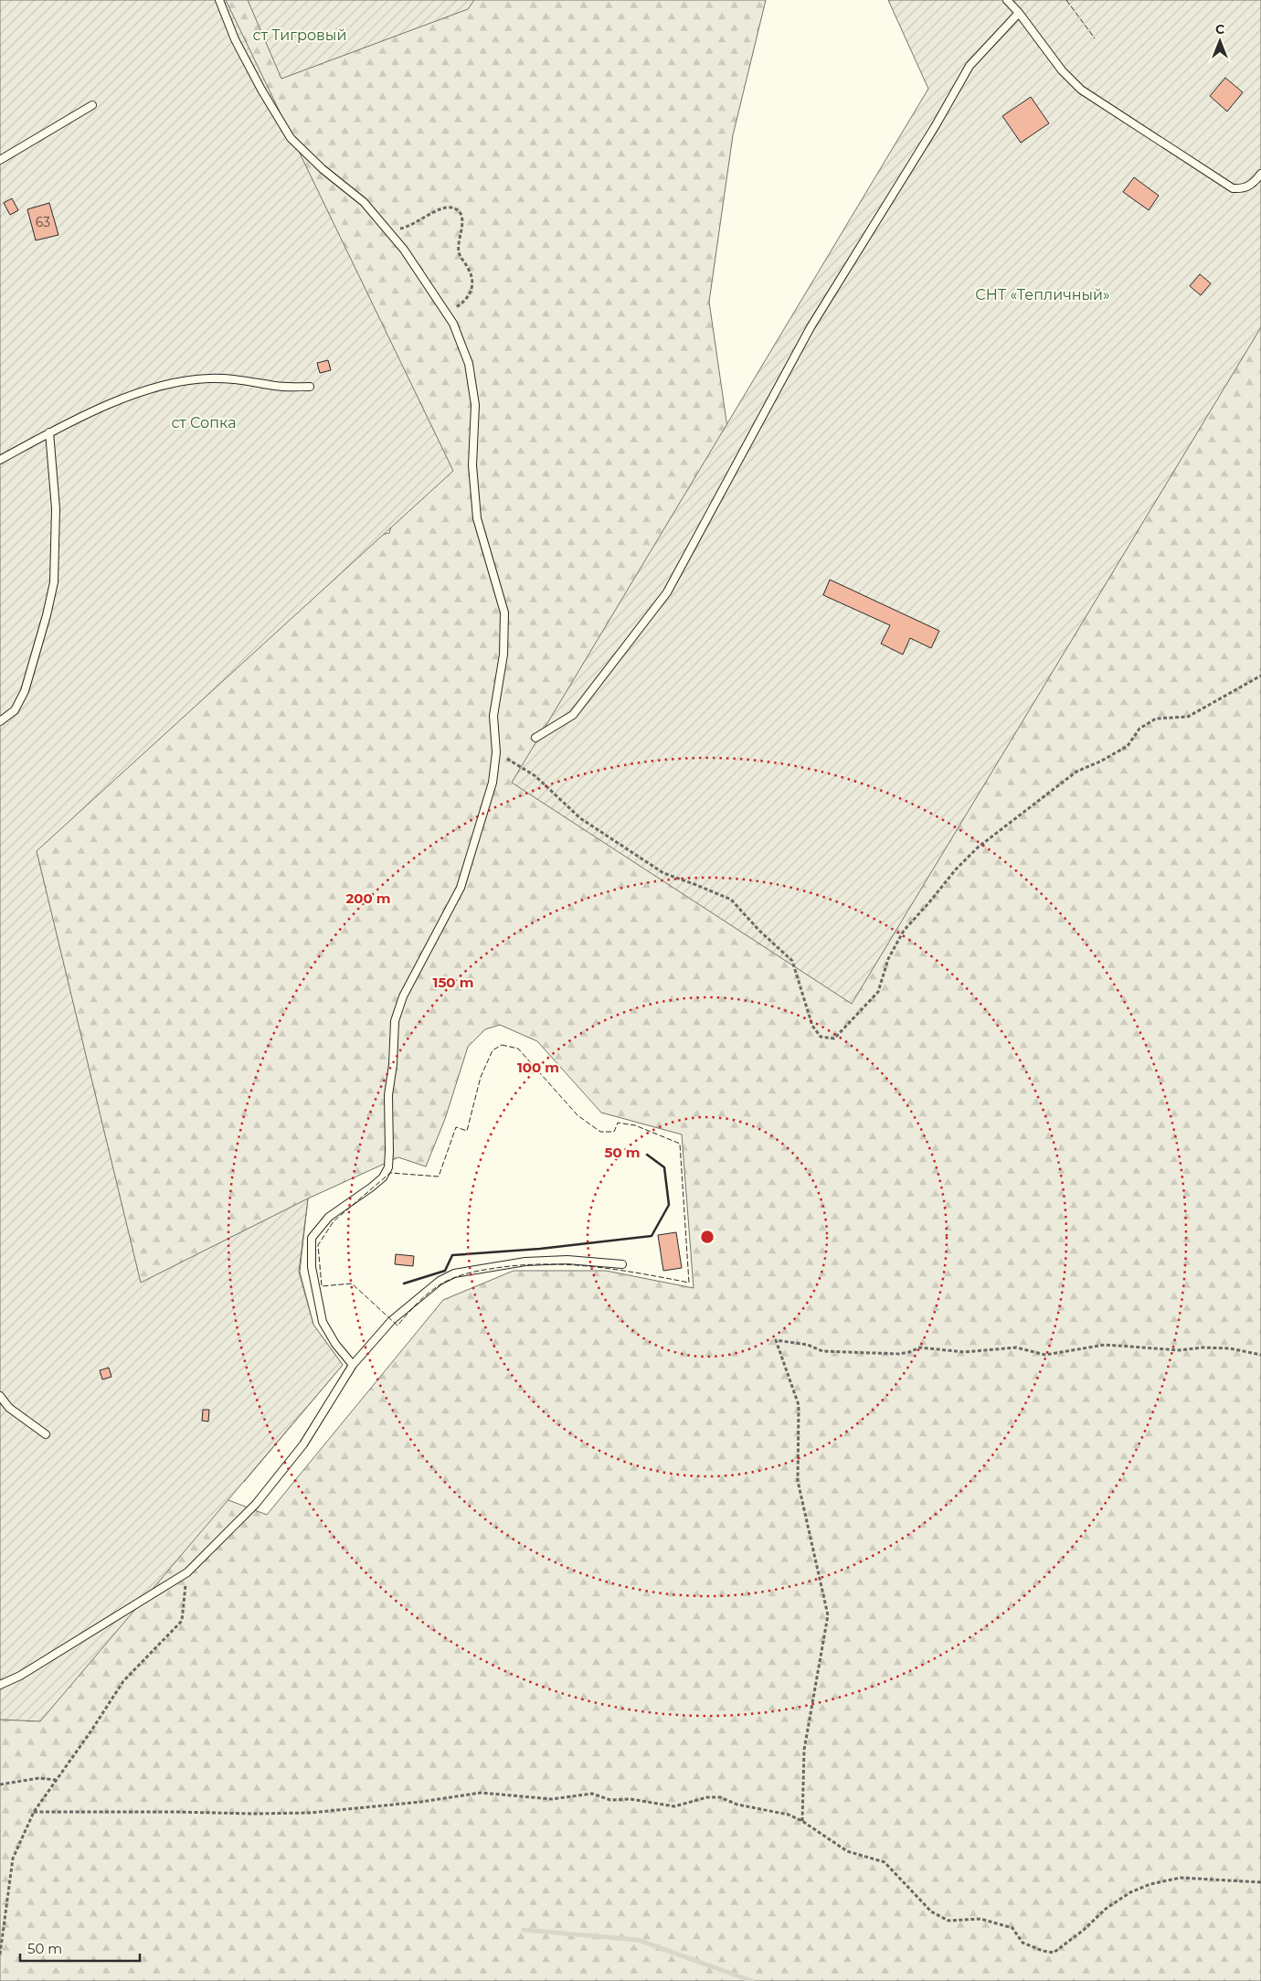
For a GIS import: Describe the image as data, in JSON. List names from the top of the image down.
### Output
{
  "parks": ["ст Тигровый", "СНТ «Тепличный»", "ст Сопка"],
  "house_numbers": ["63"],
  "scale_bar": "50 m",
  "north": "top",
  "rings": [
    "200 m",
    "150 m",
    "100 m",
    "50 m"
  ]
}
